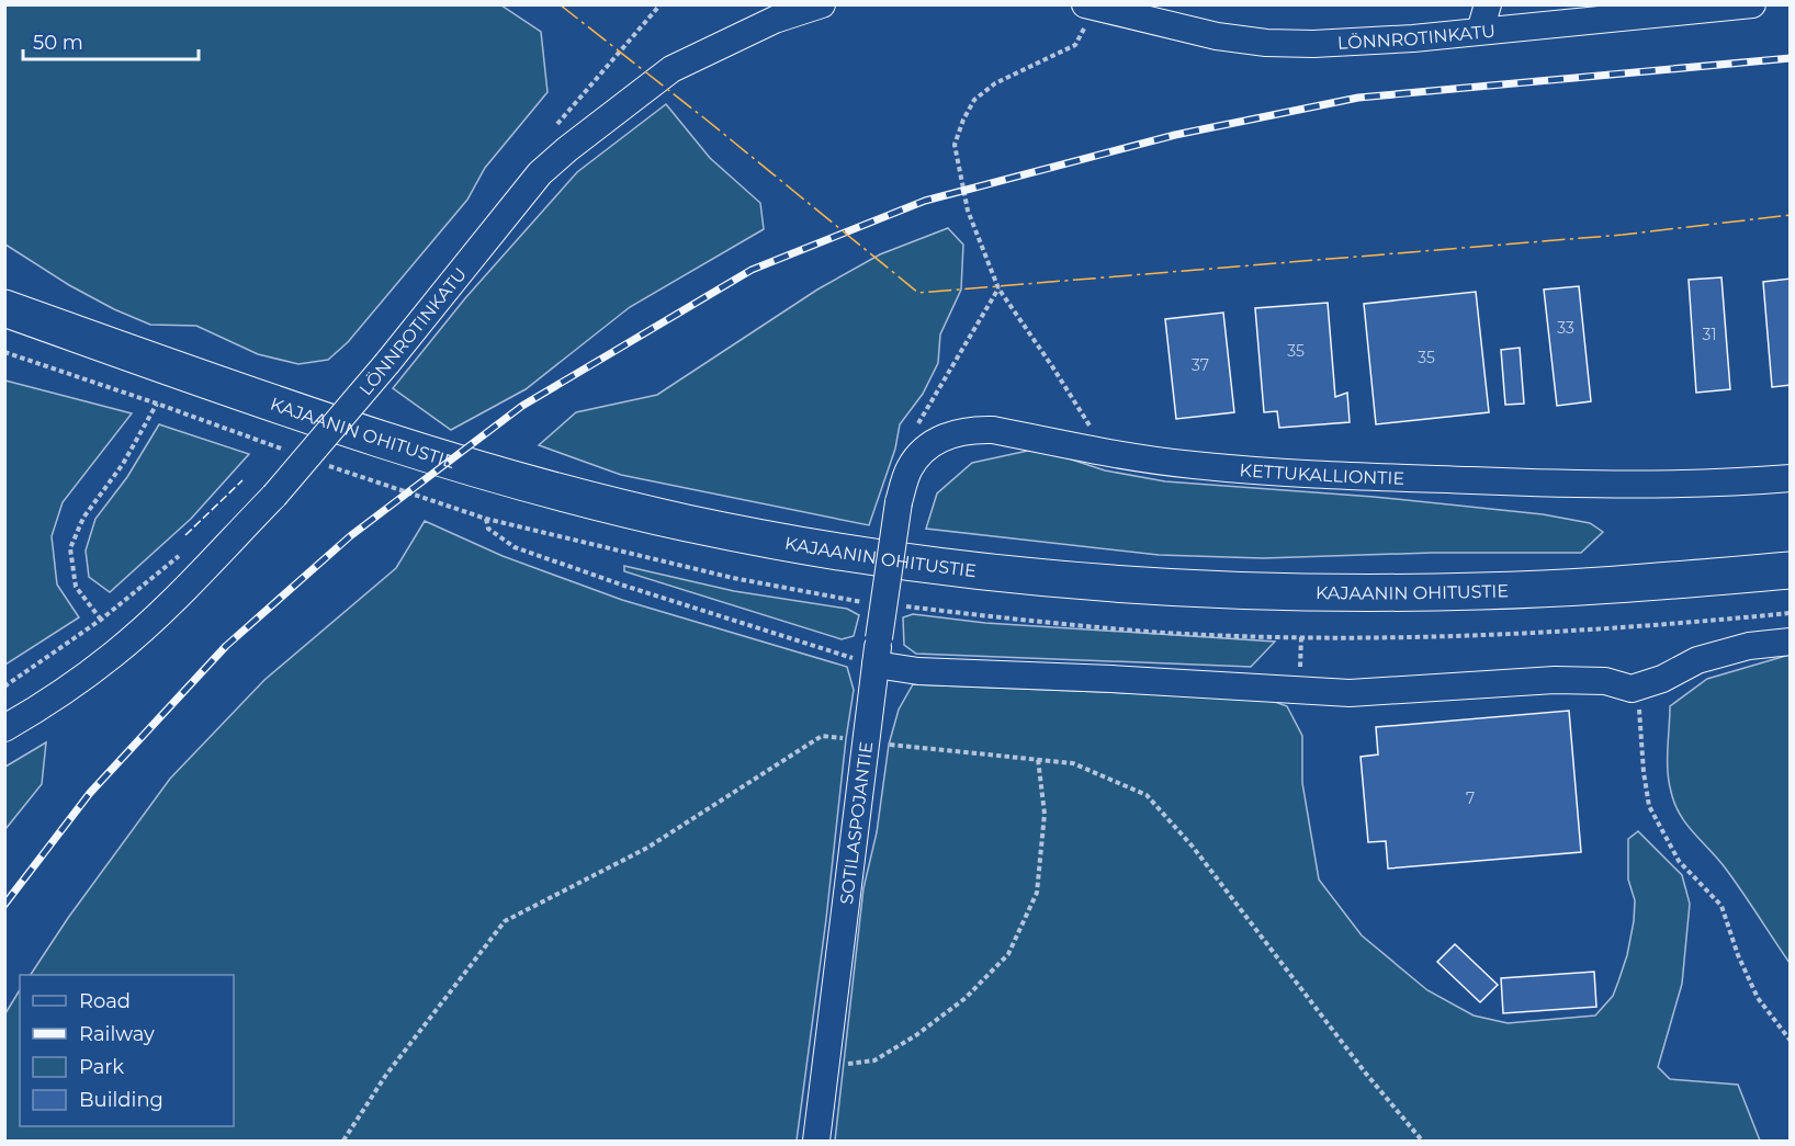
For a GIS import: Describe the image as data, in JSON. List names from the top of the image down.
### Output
{
  "streets": {
    "highway": ["KAJAANIN OHITUSTIE"],
    "street": ["LÖNNROTINKATU", "KETTUKALLIONTIE", "SOTILASPOJANTIE"]
  },
  "crossings": [
    ["KETTUKALLIONTIE", "SOTILASPOJANTIE"]
  ],
  "house_numbers": [
    "33",
    "31",
    "35",
    "35",
    "37",
    "7"
  ],
  "legend": [
    "Road",
    "Railway",
    "Park",
    "Building"
  ],
  "scale_bar": "50 m"
}
